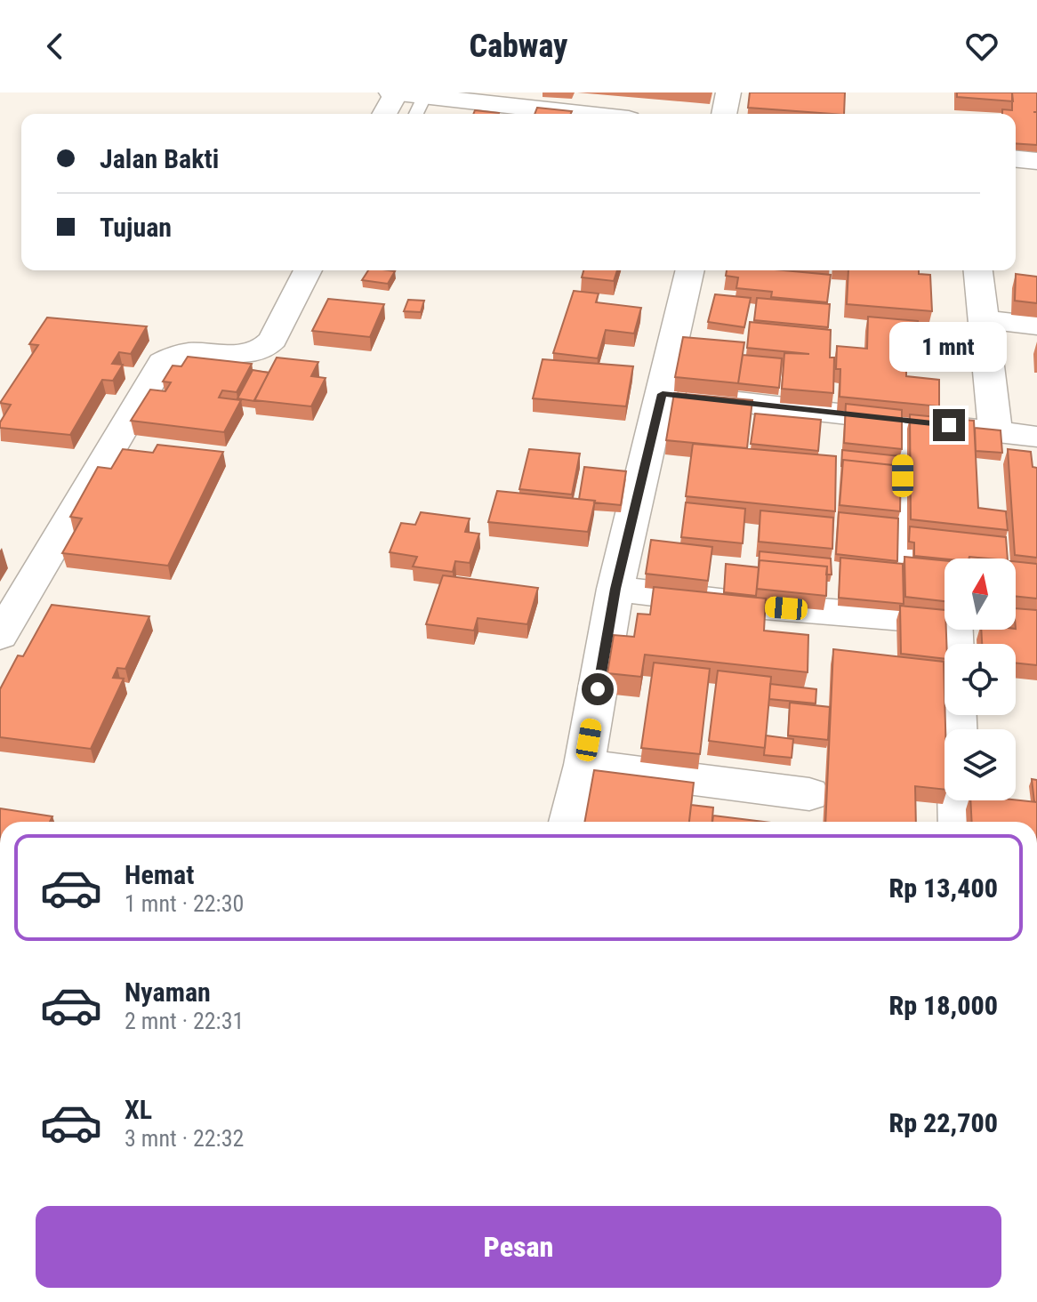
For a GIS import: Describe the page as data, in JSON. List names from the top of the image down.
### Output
{
  "north": "top",
  "page": {
    "header": "Cabway",
    "banner": ["Jalan Bakti", "Tujuan"],
    "bubble": "1 mnt",
    "list": [
      {
        "name": "Hemat",
        "note": "1 mnt · 22:30",
        "value": "Rp 13,400"
      },
      {
        "name": "Nyaman",
        "note": "2 mnt · 22:31",
        "value": "Rp 18,000"
      },
      {
        "name": "XL",
        "note": "3 mnt · 22:32",
        "value": "Rp 22,700"
      }
    ],
    "buttons": "Pesan"
  }
}
